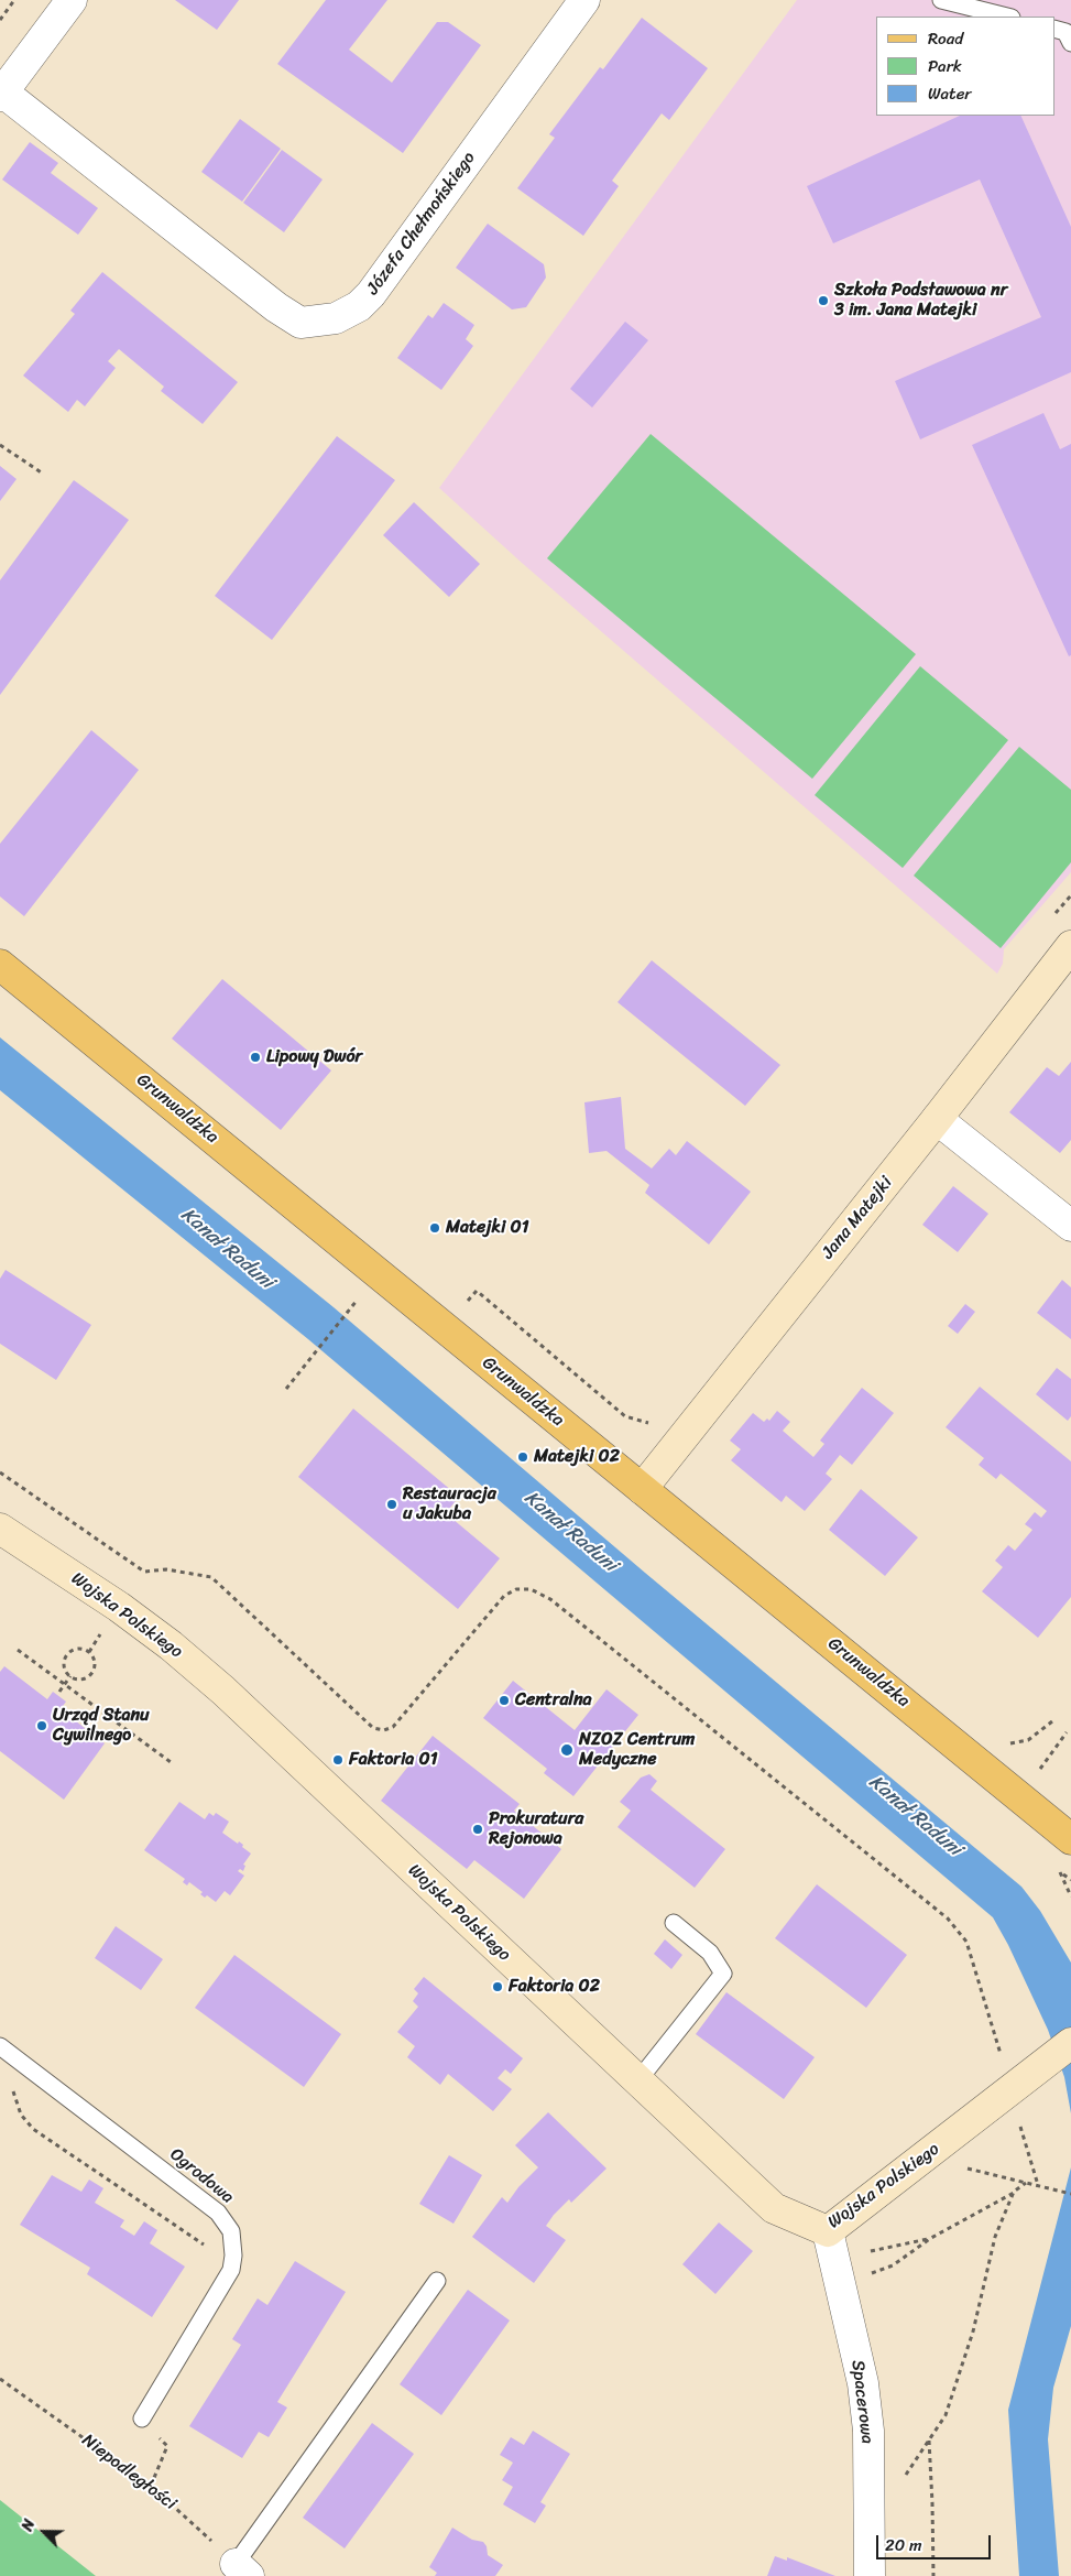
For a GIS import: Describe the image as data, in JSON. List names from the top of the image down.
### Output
{
  "streets": {
    "main road": ["Grunwaldzka"],
    "street": [
      "Józefa Chełmońskiego",
      "Jana Matejki",
      "Wojska Polskiego",
      "Spacerowa"
    ],
    "lane": ["Ogrodowa"],
    "path": ["Niepodległości"]
  },
  "crossings": [
    ["Grunwaldzka", "Jana Matejki"],
    ["Wojska Polskiego", "Spacerowa"]
  ],
  "water": ["Kanał Raduni"],
  "places": [
    "Szkoła Podstawowa nr 3 im. Jana Matejki",
    "Lipowy Dwór",
    "Matejki 01",
    "Matejki 02",
    "Restauracja u Jakuba",
    "Centralna",
    "Urząd Stanu Cywilnego",
    "NZOZ Centrum Medyczne",
    "Faktoria 01",
    "Prokuratura Rejonowa",
    "Faktoria 02"
  ],
  "legend": ["Road", "Park", "Water"],
  "scale_bar": "20 m",
  "north": "top left"
}
